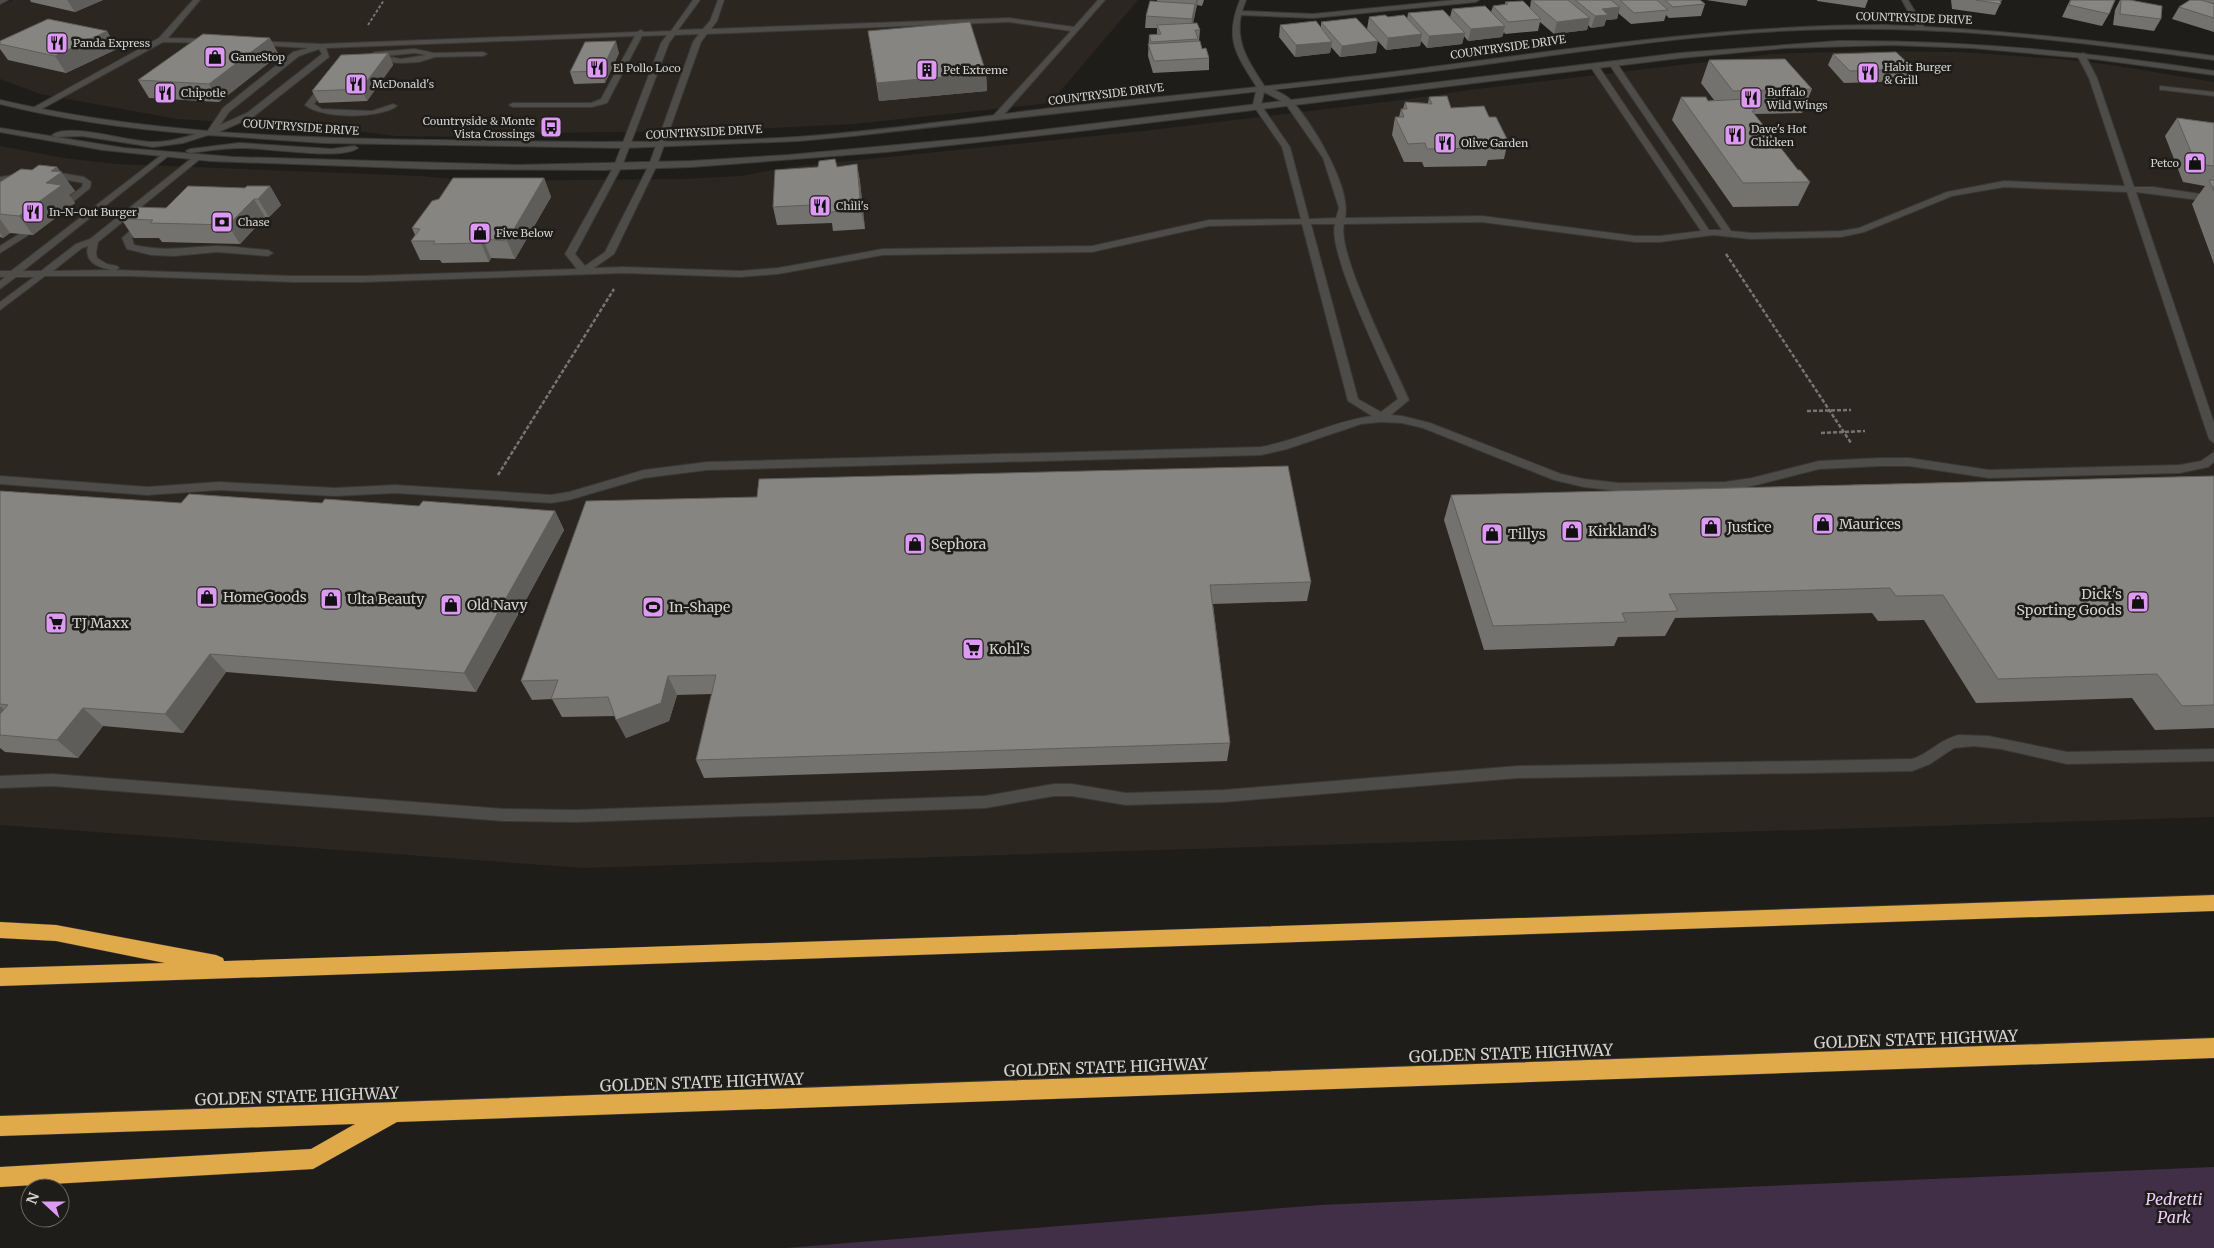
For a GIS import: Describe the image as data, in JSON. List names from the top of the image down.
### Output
{
  "streets": {
    "highway": ["GOLDEN STATE HIGHWAY"],
    "street": ["COUNTRYSIDE DRIVE"]
  },
  "parks": ["Pedretti Park"],
  "places": {
    "restaurant": [
      "Panda Express",
      "El Pollo Loco",
      "Habit Burger & Grill",
      "McDonald's",
      "Chipotle",
      "Buffalo Wild Wings",
      "Dave's Hot Chicken",
      "Olive Garden",
      "Chili's",
      "In-N-Out Burger"
    ],
    "shop": [
      "GameStop",
      "Petco",
      "Five Below",
      "Maurices",
      "Justice",
      "Kirkland's",
      "Tillys",
      "Sephora",
      "HomeGoods",
      "Ulta Beauty",
      "Dick's Sporting Goods",
      "Old Navy"
    ],
    "building": ["Pet Extreme"],
    "bus stop": ["Countryside & Monte Vista Crossings"],
    "bank": ["Chase"],
    "sports": ["In-Shape"],
    "supermarket": ["TJ Maxx", "Kohl's"]
  },
  "north": "left"
}
